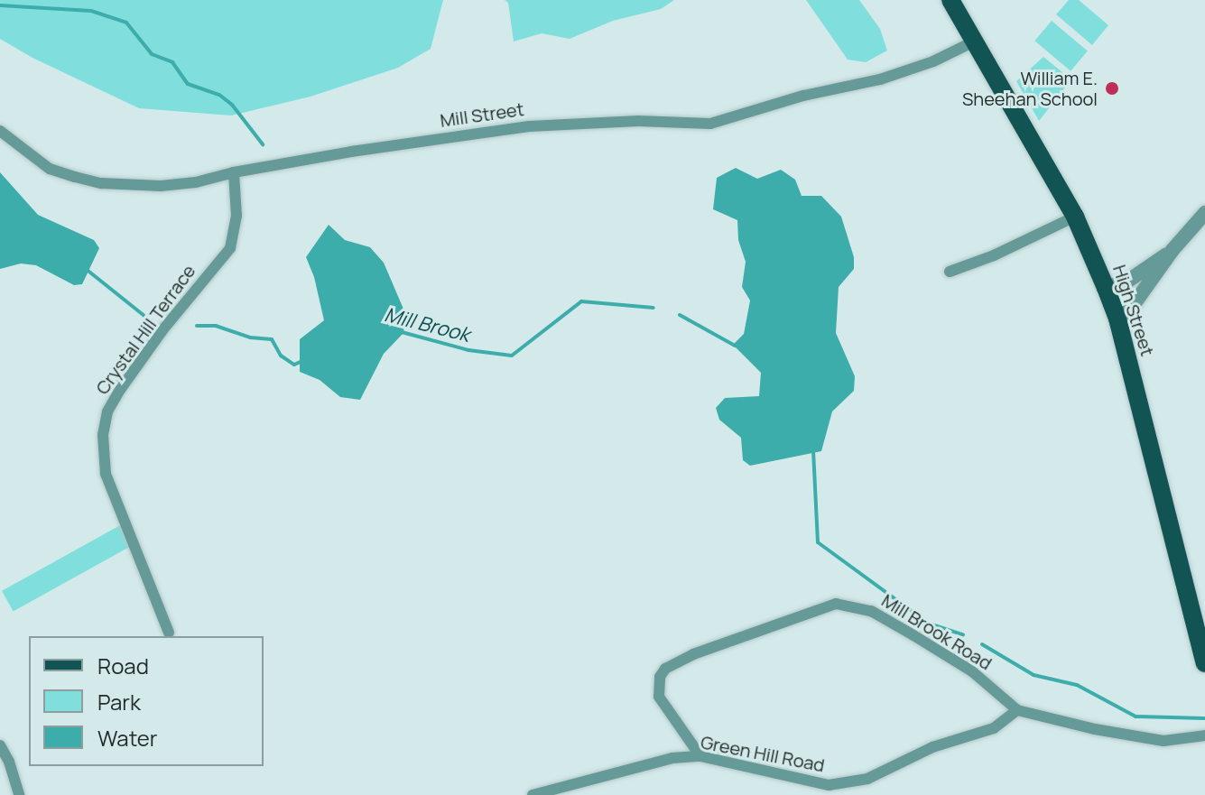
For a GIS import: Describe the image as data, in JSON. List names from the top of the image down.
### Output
{
  "streets": {
    "main road": ["High Street"],
    "street": [
      "Mill Street",
      "Crystal Hill Terrace",
      "Mill Brook Road",
      "Green Hill Road"
    ]
  },
  "crossings": [
    ["Mill Street", "High Street"],
    ["Mill Street", "Crystal Hill Terrace"],
    ["Mill Brook Road", "Green Hill Road"]
  ],
  "water": ["Mill Brook"],
  "places": ["William E. Sheehan School"],
  "legend": ["Road", "Park", "Water"]
}
